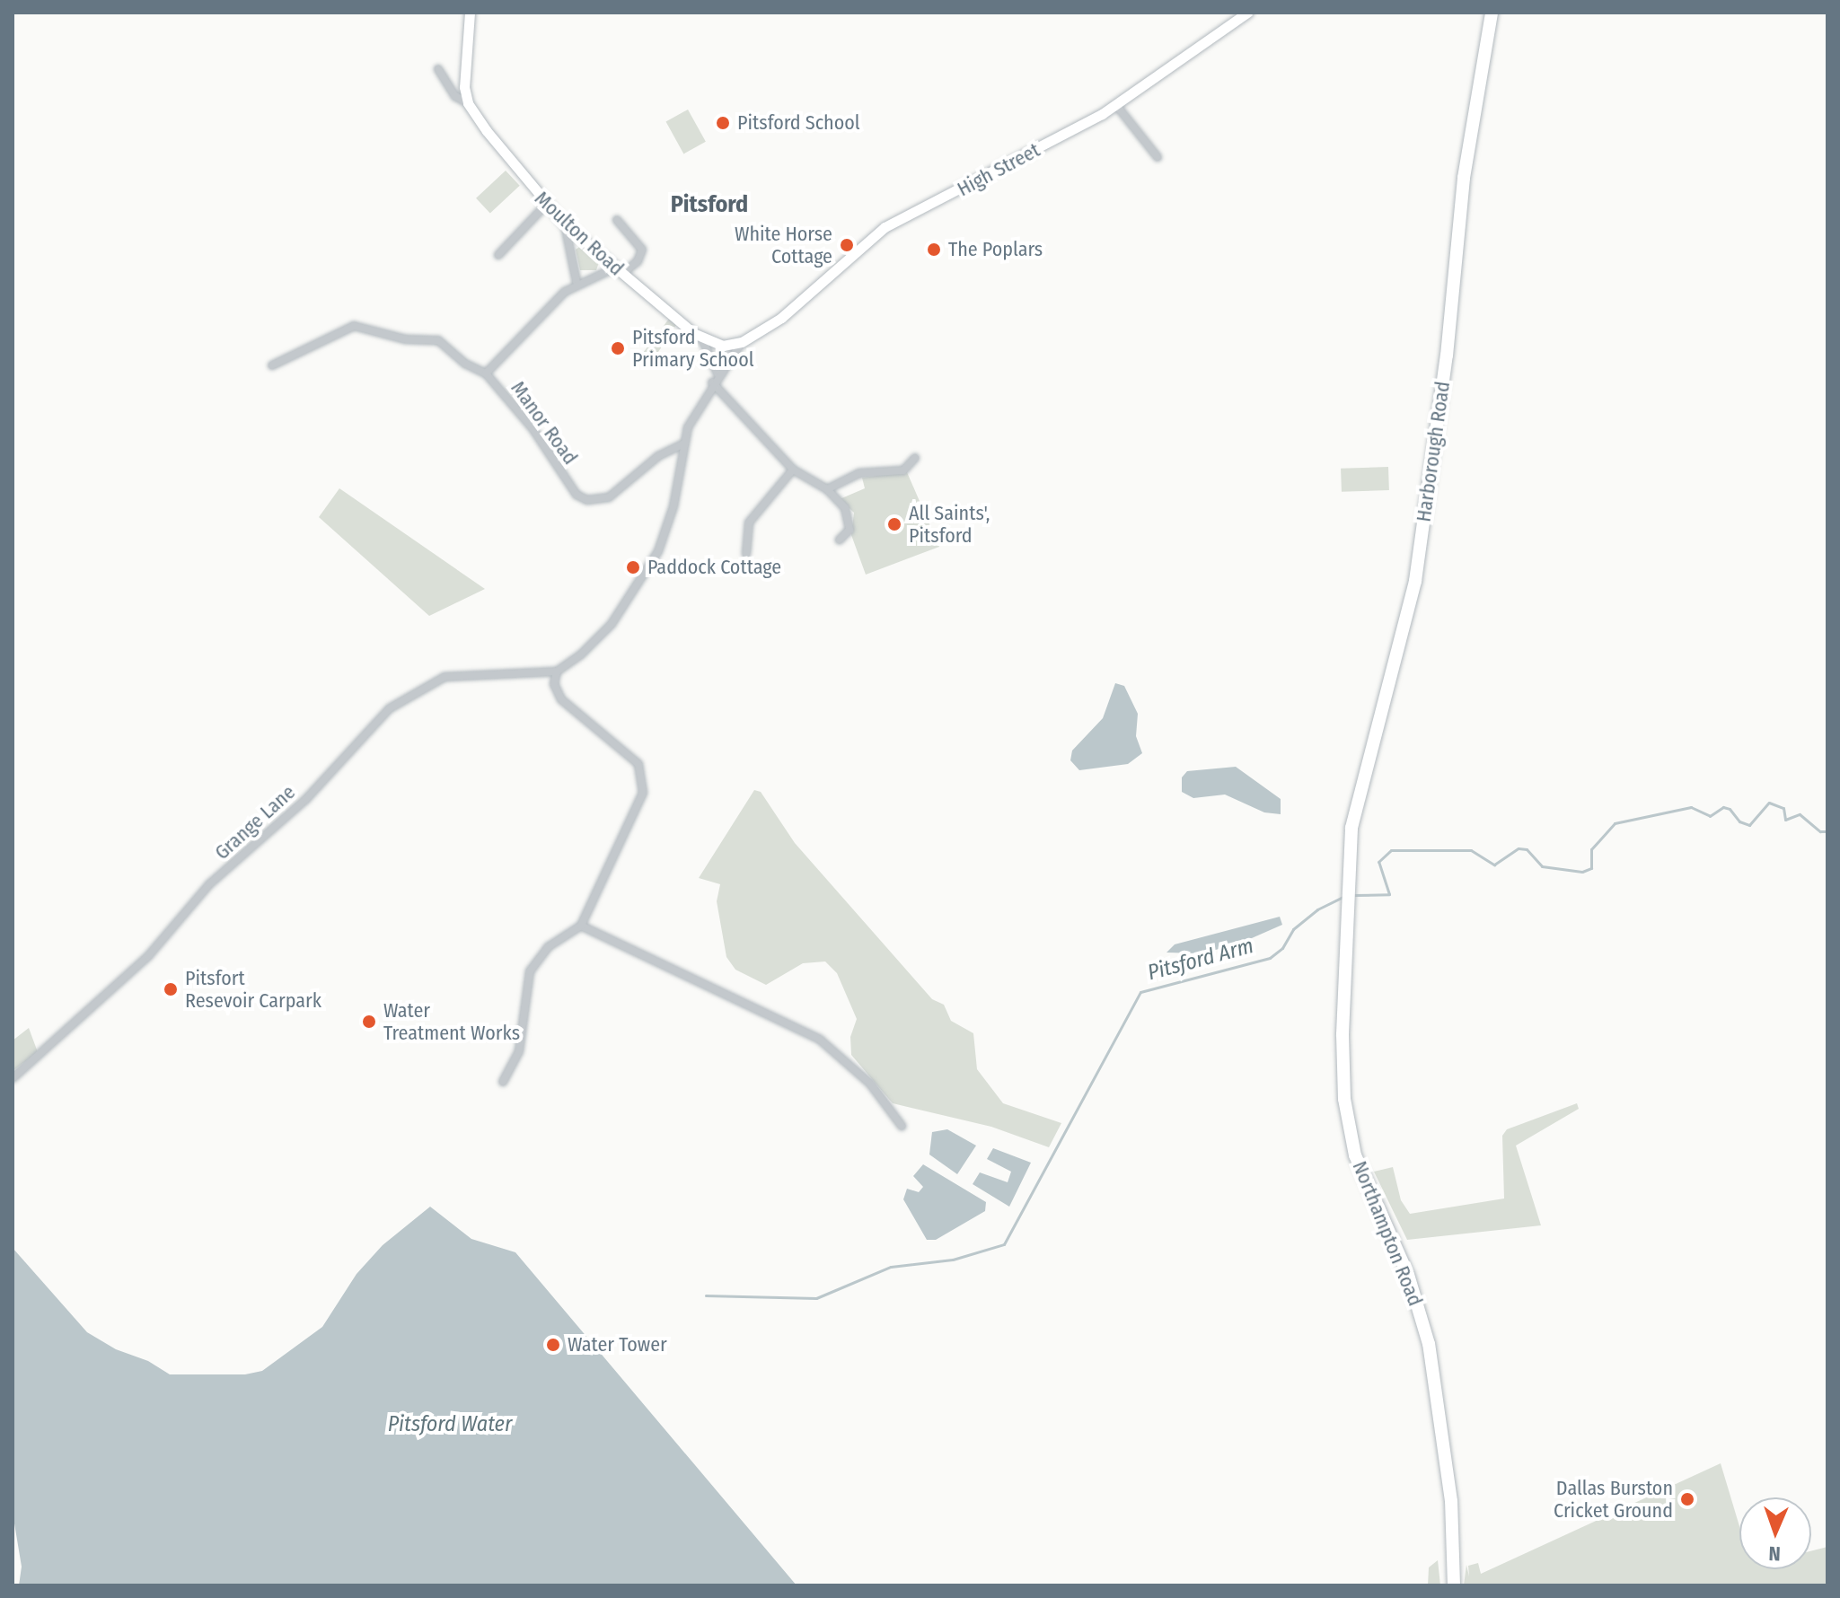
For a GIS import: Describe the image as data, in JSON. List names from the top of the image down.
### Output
{
  "streets": {
    "highway": ["Harborough Road", "Northampton Road"],
    "street": [
      "High Street",
      "Moulton Road",
      "Manor Road",
      "Grange Lane"
    ]
  },
  "crossings": [
    ["Moulton Road", "Manor Road"],
    ["Harborough Road", "Northampton Road"]
  ],
  "districts": ["Pitsford"],
  "water": ["Pitsford Arm", "Pitsford Water"],
  "places": [
    "Pitsford School",
    "White Horse Cottage",
    "The Poplars",
    "Pitsford Primary School",
    "All Saints', Pitsford",
    "Paddock Cottage",
    "Pitsfort Resevoir Carpark",
    "Water Treatment Works",
    "Water Tower",
    "Dallas Burston Cricket Ground"
  ],
  "north": "bottom"
}
